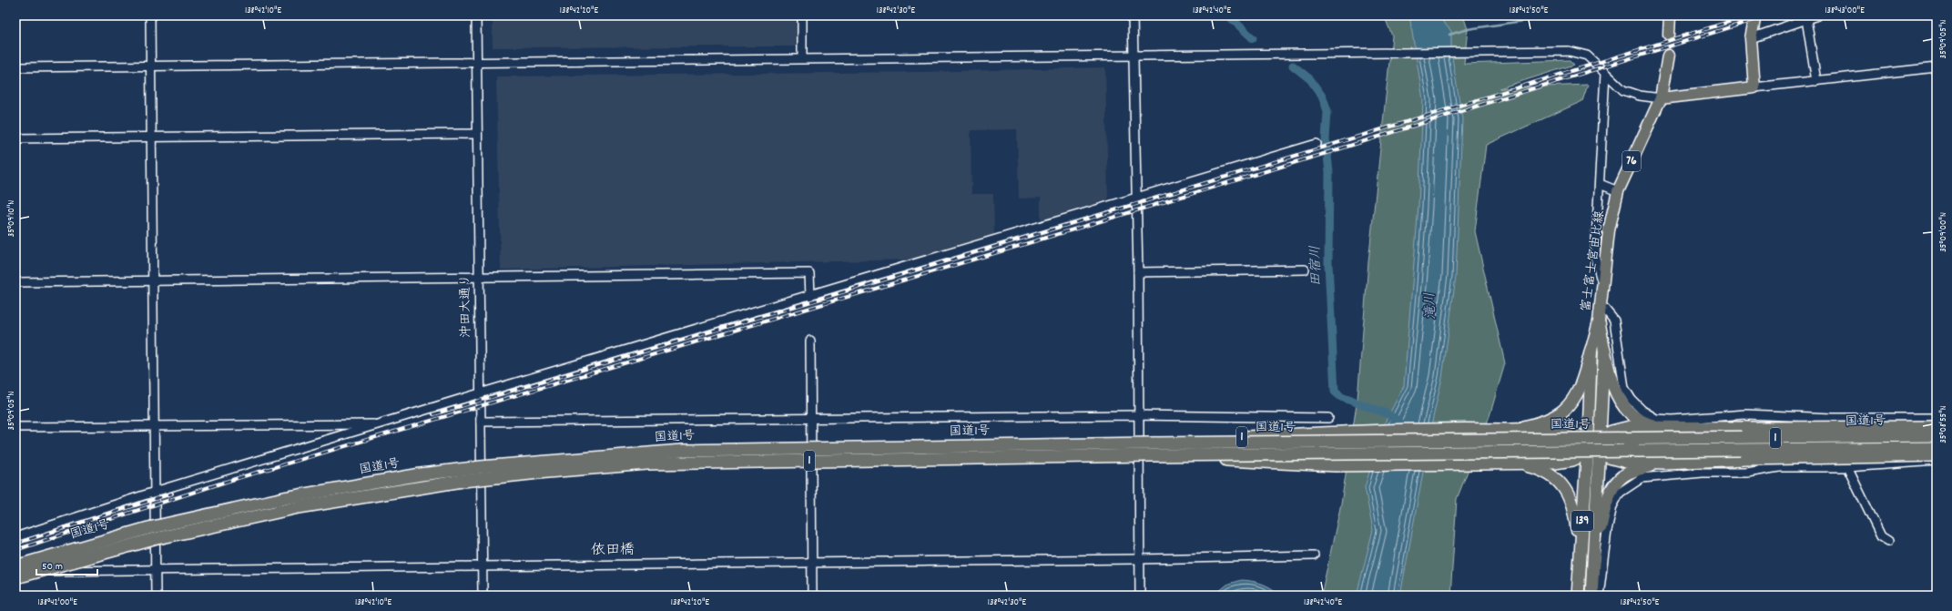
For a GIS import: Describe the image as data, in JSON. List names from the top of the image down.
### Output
{
  "streets": {
    "highway": ["国道1号", "1", "139"],
    "main road": ["76", "富士富士宮由比線"],
    "street": ["沖田大通り"]
  },
  "crossings": [
    ["富士富士宮由比線", "1"],
    ["富士富士宮由比線", "139"],
    ["国道1号", "1"],
    ["1", "139"]
  ],
  "districts": ["依田橋"],
  "water": ["田宿川", "滝川"],
  "scale_bar": "50 m",
  "coordinates": [
    "138°42'10\"E",
    "138°42'20\"E",
    "138°42'30\"E",
    "138°42'40\"E",
    "138°42'50\"E",
    "138°43'00\"E",
    "35°09'05\"N",
    "35°09'10\"N",
    "35°09'00\"N",
    "35°08'55\"N",
    "138°42'00\"E"
  ]
}
